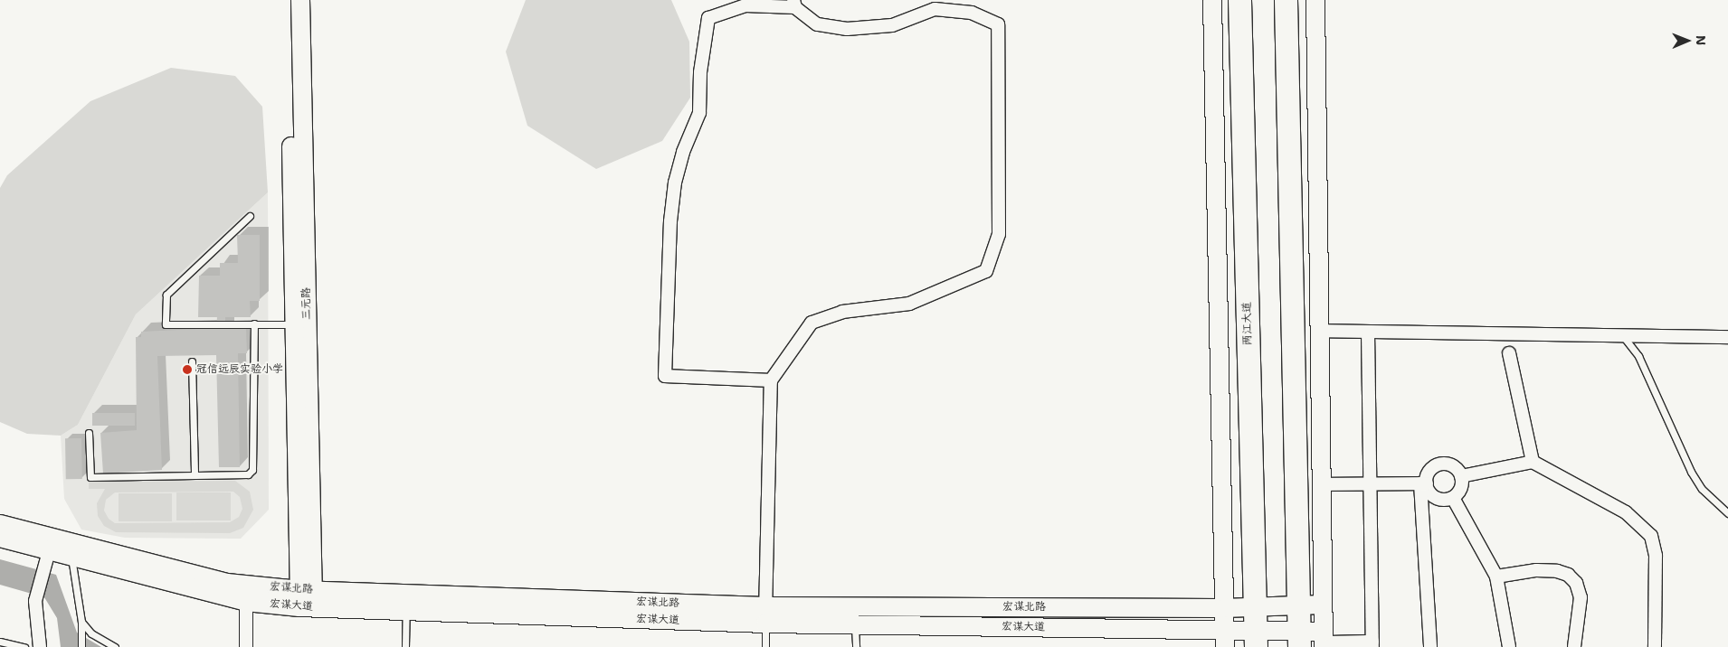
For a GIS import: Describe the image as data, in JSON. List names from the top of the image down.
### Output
{
  "streets": {
    "highway": ["两江大道"],
    "main road": ["三元路", "宏谋北路", "宏谋大道"]
  },
  "crossings": [
    ["三元路", "宏谋北路"],
    ["三元路", "宏谋大道"],
    ["两江大道", "宏谋北路"],
    ["两江大道", "宏谋大道"],
    ["宏谋北路", "宏谋大道"]
  ],
  "places": ["冠信远辰实验小学"],
  "north": "right"
}
